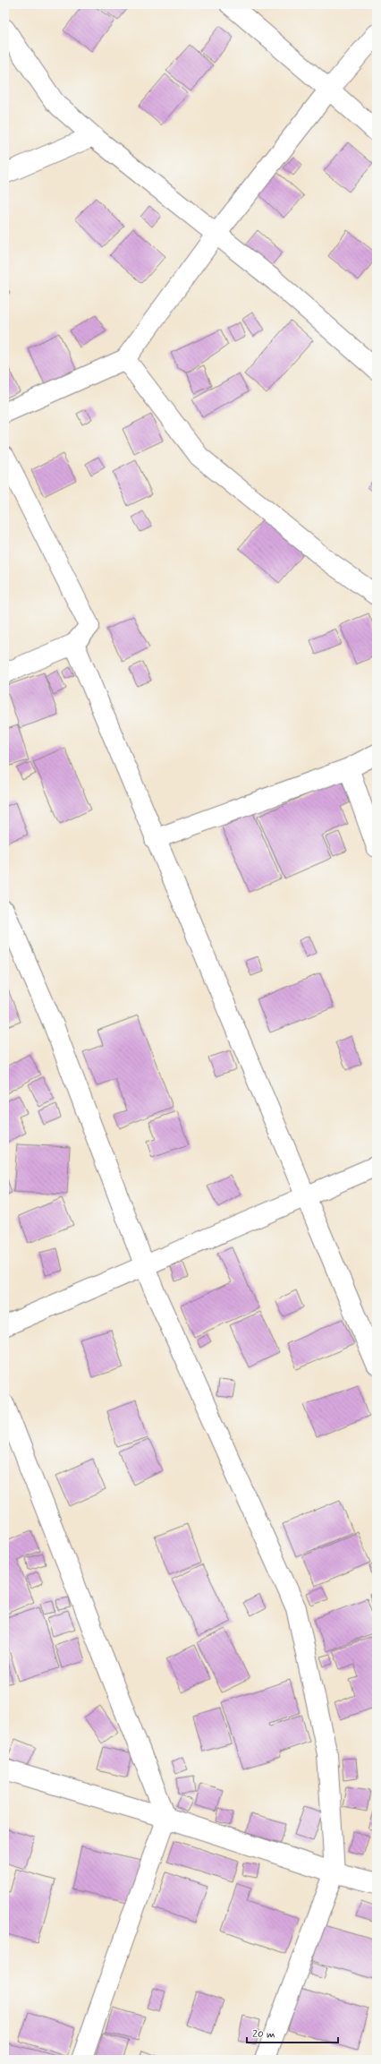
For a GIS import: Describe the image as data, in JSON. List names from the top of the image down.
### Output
{
  "scale_bar": "20 m"
}
